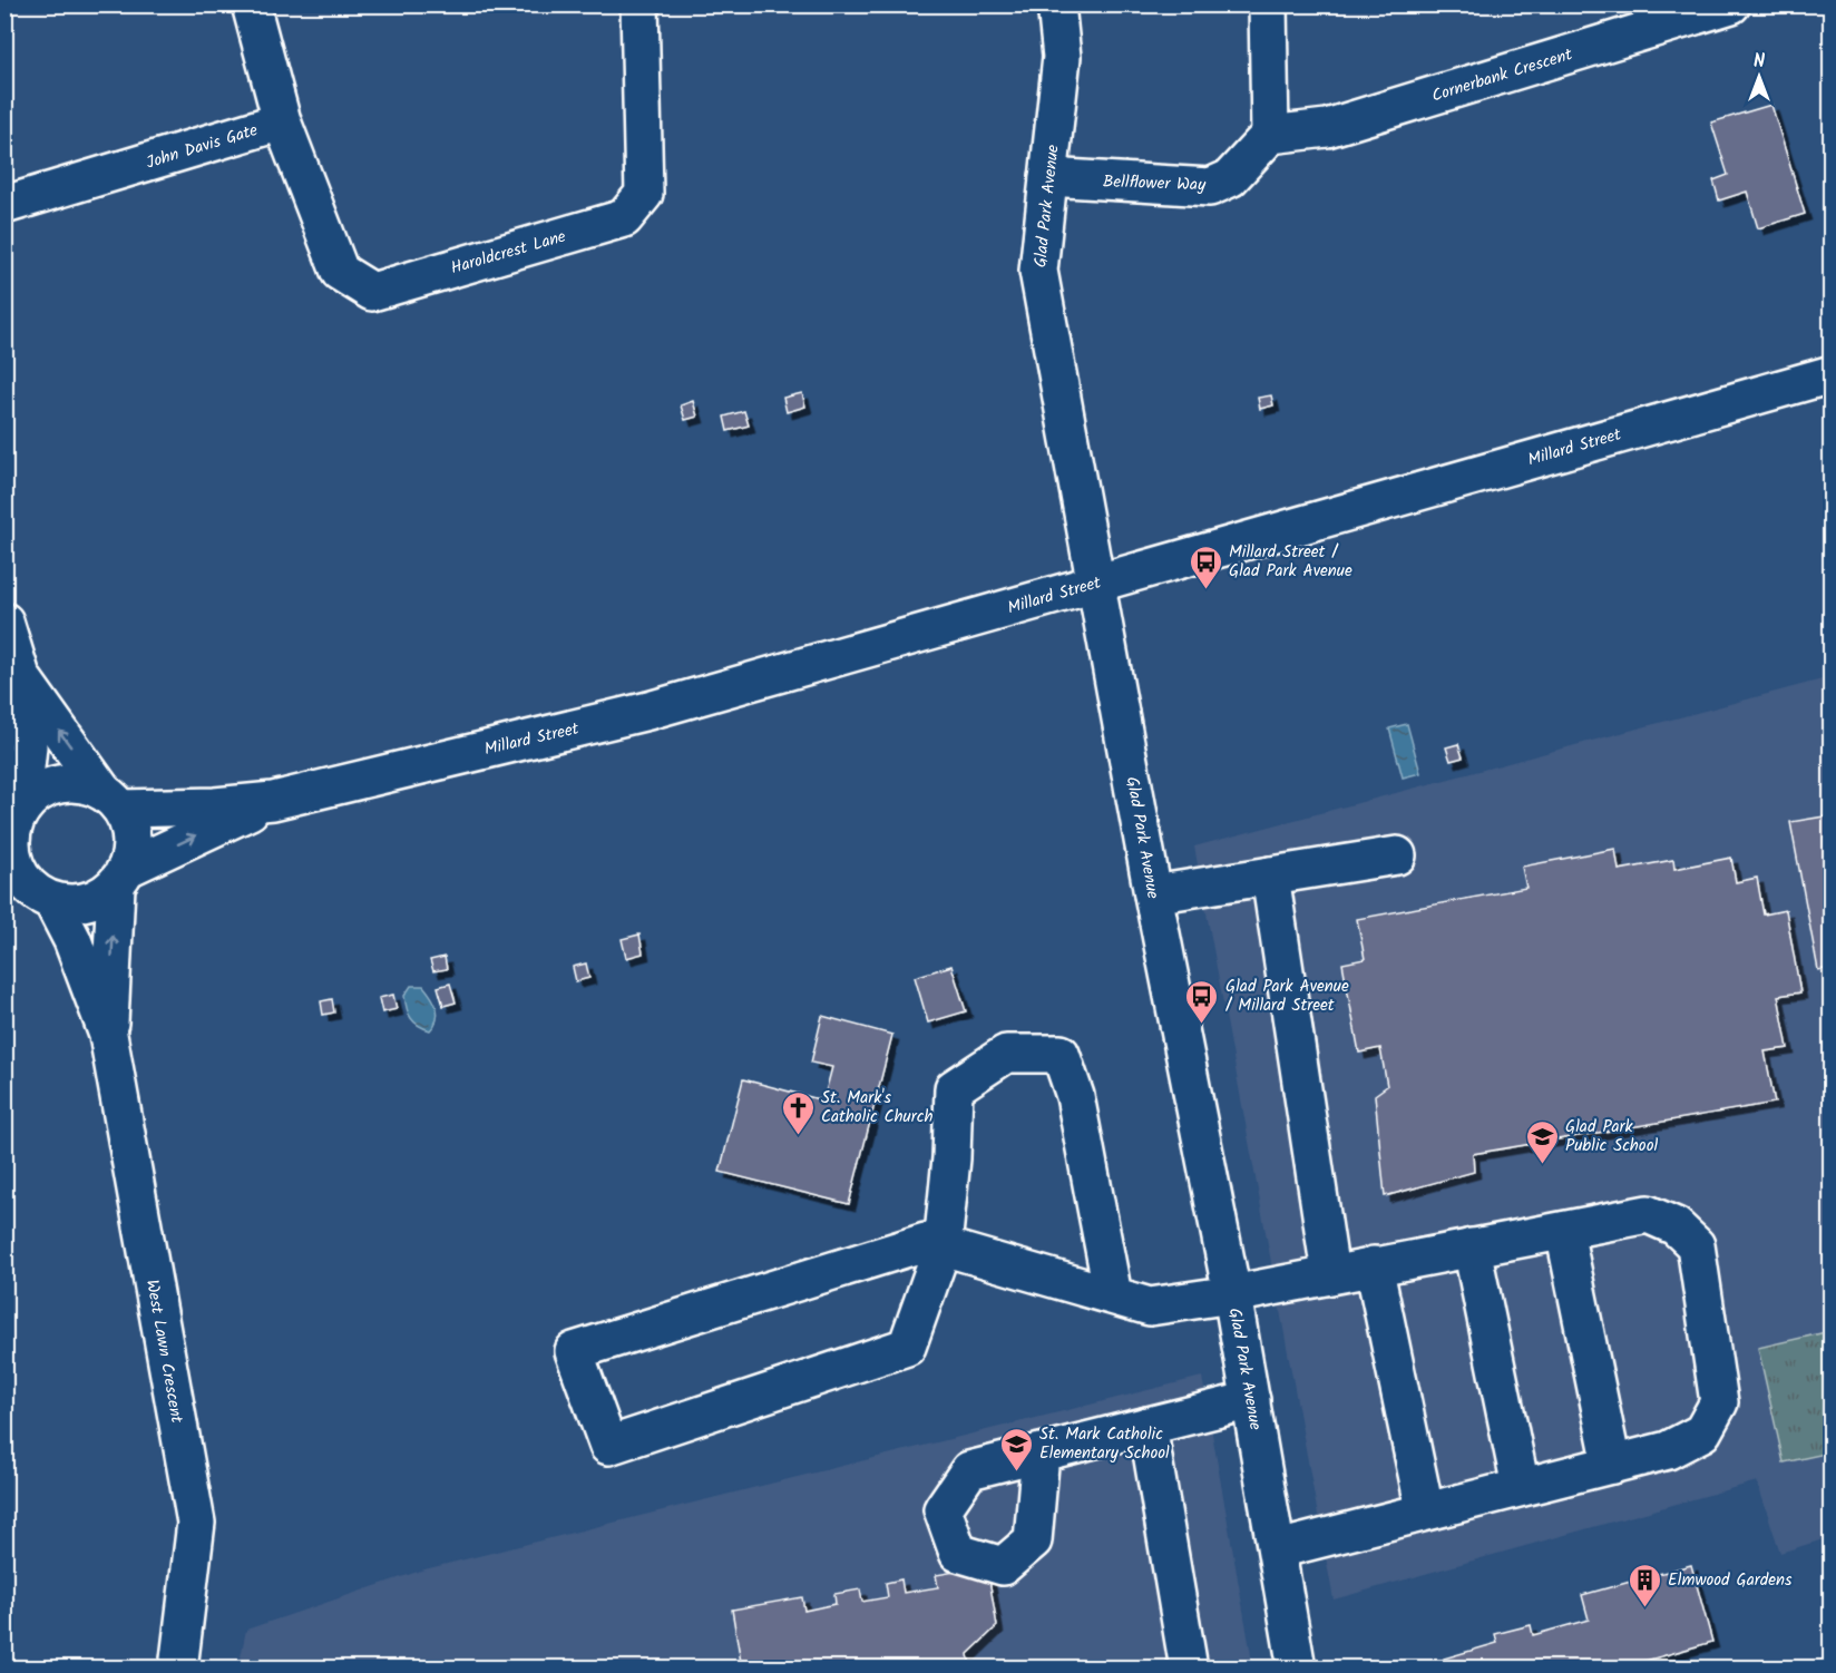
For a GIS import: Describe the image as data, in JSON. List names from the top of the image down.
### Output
{
  "streets": {
    "street": [
      "Cornerbank Crescent",
      "John Davis Gate",
      "Bellflower Way",
      "Glad Park Avenue",
      "Haroldcrest Lane",
      "Millard Street",
      "West Lawn Crescent"
    ]
  },
  "crossings": [
    ["Cornerbank Crescent", "Bellflower Way"],
    ["John Davis Gate", "Haroldcrest Lane"],
    ["Bellflower Way", "Glad Park Avenue"],
    ["Glad Park Avenue", "Millard Street"],
    ["Millard Street", "West Lawn Crescent"]
  ],
  "places": {
    "bus stop": ["Millard Street / Glad Park Avenue", "Glad Park Avenue / Millard Street"],
    "church": ["St. Mark's Catholic Church"],
    "school or university": ["Glad Park Public School", "St. Mark Catholic Elementary School"],
    "building": ["Elmwood Gardens"]
  },
  "north": "top"
}
